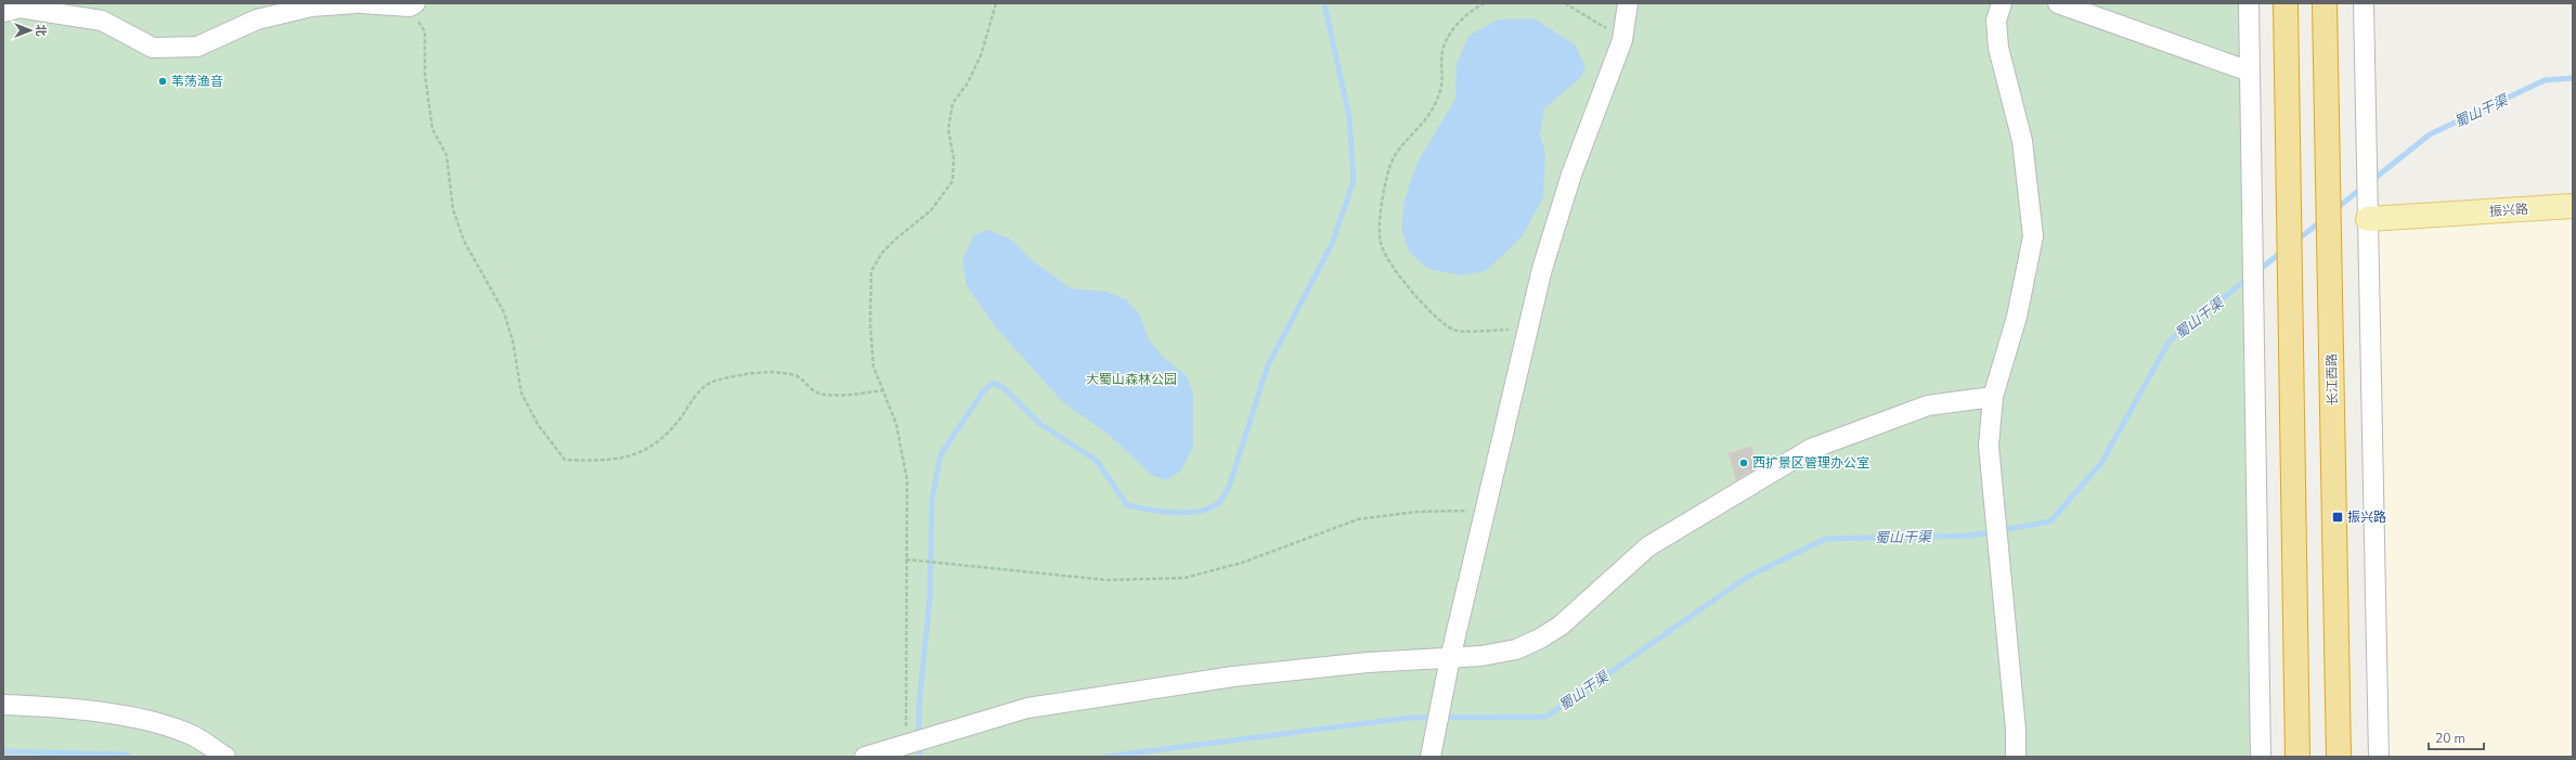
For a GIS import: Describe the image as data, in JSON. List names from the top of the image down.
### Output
{
  "streets": {
    "highway": ["长江西路"],
    "main road": ["振兴路"]
  },
  "water": ["蜀山干渠"],
  "parks": ["大蜀山森林公园"],
  "places": {
    "other": ["苇荡渔音", "西扩景区管理办公室"],
    "transit": ["振兴路"]
  },
  "scale_bar": "20 m",
  "north": "right"
}
